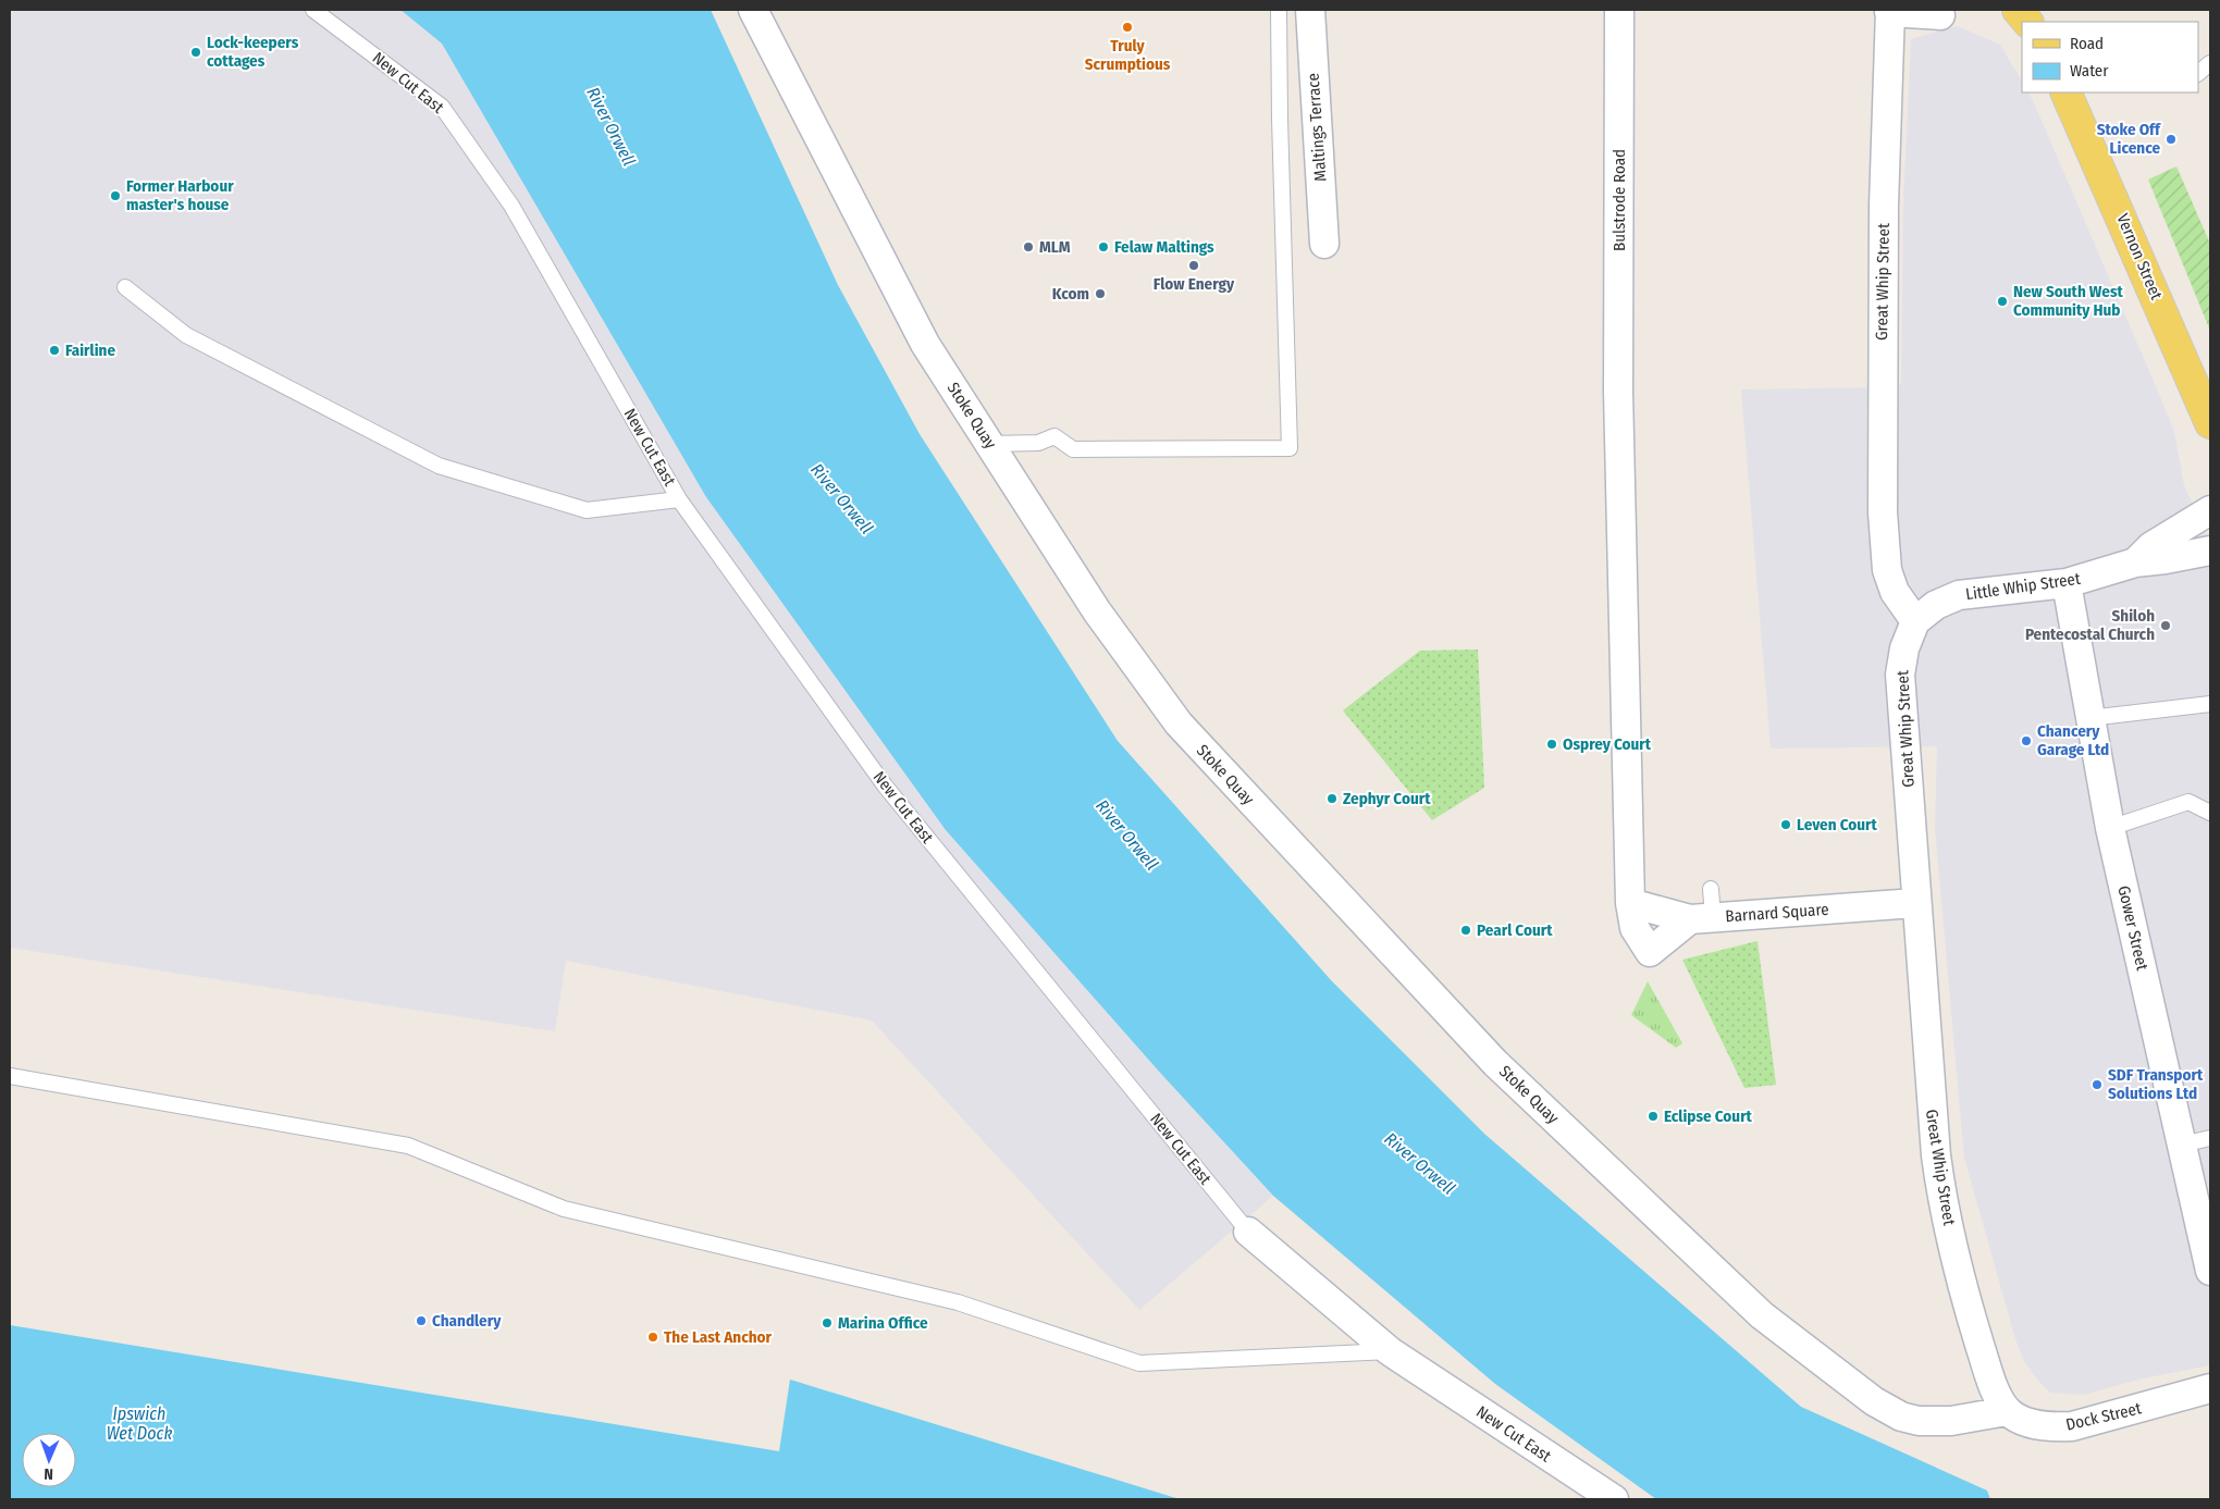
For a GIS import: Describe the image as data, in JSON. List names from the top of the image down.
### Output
{
  "streets": {
    "main road": ["Vernon Street"],
    "street": [
      "New Cut East",
      "Maltings Terrace",
      "Bulstrode Road",
      "Great Whip Street",
      "Stoke Quay",
      "Little Whip Street",
      "Barnard Square",
      "Gower Street",
      "Dock Street"
    ]
  },
  "crossings": [
    ["Bulstrode Road", "Barnard Square"],
    ["Great Whip Street", "Stoke Quay"],
    ["Great Whip Street", "Little Whip Street"],
    ["Great Whip Street", "Barnard Square"],
    ["Great Whip Street", "Dock Street"],
    ["Stoke Quay", "Dock Street"],
    ["Little Whip Street", "Gower Street"]
  ],
  "water": ["River Orwell", "Ipswich Wet Dock"],
  "places": [
    "Truly Scrumptious",
    "Lock-keepers cottages",
    "Stoke Off Licence",
    "Former Harbour master's house",
    "MLM",
    "Felaw Maltings",
    "Flow Energy",
    "Kcom",
    "New South West Community Hub",
    "Fairline",
    "Shiloh Pentecostal Church",
    "Chancery Garage Ltd",
    "Osprey Court",
    "Zephyr Court",
    "Leven Court",
    "Pearl Court",
    "SDF Transport Solutions Ltd",
    "Eclipse Court",
    "Chandlery",
    "Marina Office",
    "The Last Anchor"
  ],
  "legend": ["Road", "Water"],
  "north": "bottom"
}
